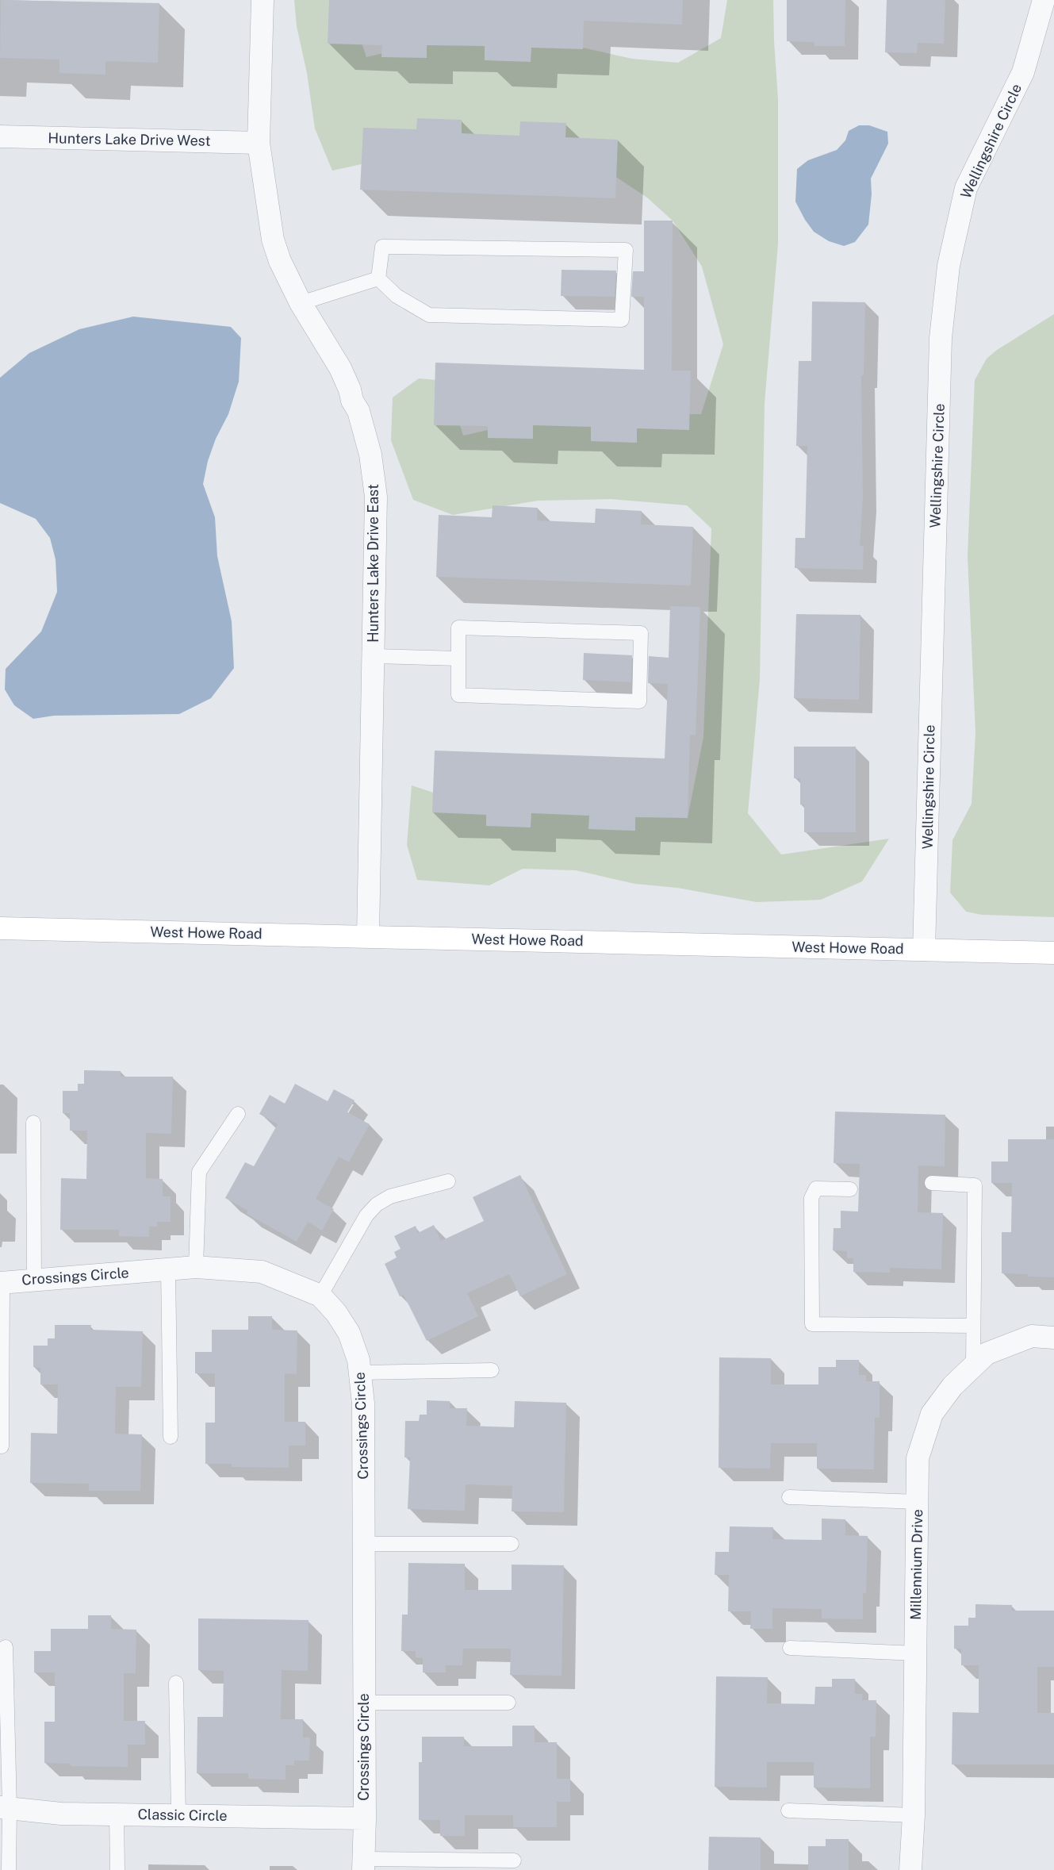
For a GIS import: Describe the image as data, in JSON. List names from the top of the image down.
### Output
{
  "streets": {
    "main road": ["West Howe Road"],
    "street": [
      "Hunters Lake Drive West",
      "Wellingshire Circle",
      "Hunters Lake Drive East",
      "Crossings Circle",
      "Millennium Drive",
      "Classic Circle"
    ]
  },
  "crossings": [
    ["Hunters Lake Drive West", "Hunters Lake Drive East"],
    ["Wellingshire Circle", "West Howe Road"],
    ["Hunters Lake Drive East", "West Howe Road"],
    ["Crossings Circle", "Classic Circle"]
  ]
}
